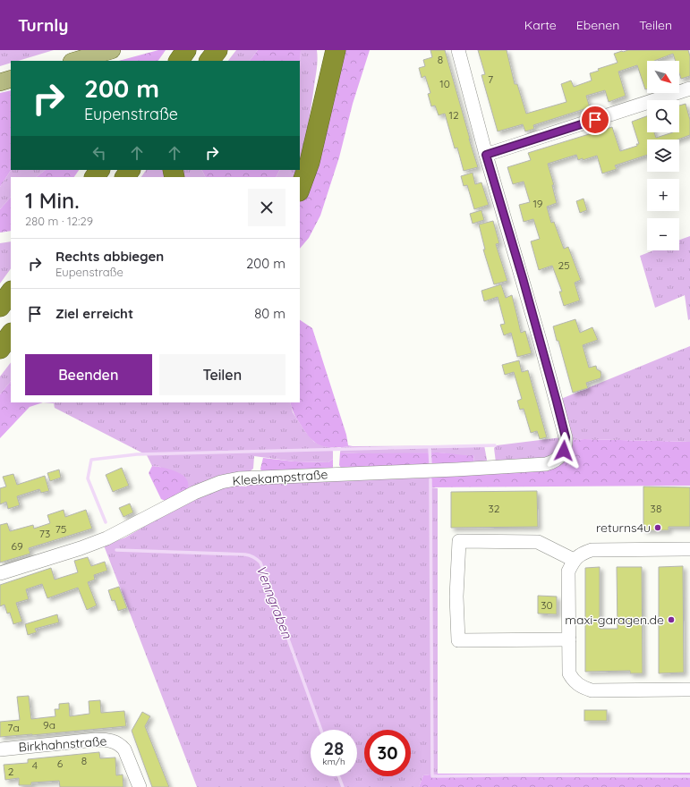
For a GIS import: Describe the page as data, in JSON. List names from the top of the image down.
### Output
{
  "streets": {
    "street": ["Kleekampstraße", "Birkhahnstraße"]
  },
  "water": ["Venngraben"],
  "places": ["returns4u", "maxi-garagen.de"],
  "house_numbers": [
    "8",
    "7",
    "10",
    "12",
    "19",
    "25",
    "32",
    "38",
    "75",
    "73",
    "69",
    "30",
    "9a",
    "7a",
    "8",
    "6",
    "4",
    "2"
  ],
  "north": "bottom right",
  "page": {
    "header": "Turnly",
    "nav": ["Karte", "Ebenen", "Teilen"],
    "map_buttons": ["+", "−"],
    "turn": ["200 m", "Eupenstraße"],
    "heading": ["1 Min.", "280 m · 12:29"],
    "list": [
      {
        "name": "Rechts abbiegen",
        "note": "Eupenstraße",
        "value": "200 m"
      },
      {
        "name": "Ziel erreicht",
        "value": "80 m"
      }
    ],
    "buttons": ["Beenden", "Teilen"],
    "speed": "28 km/h",
    "limit": "30"
  }
}
